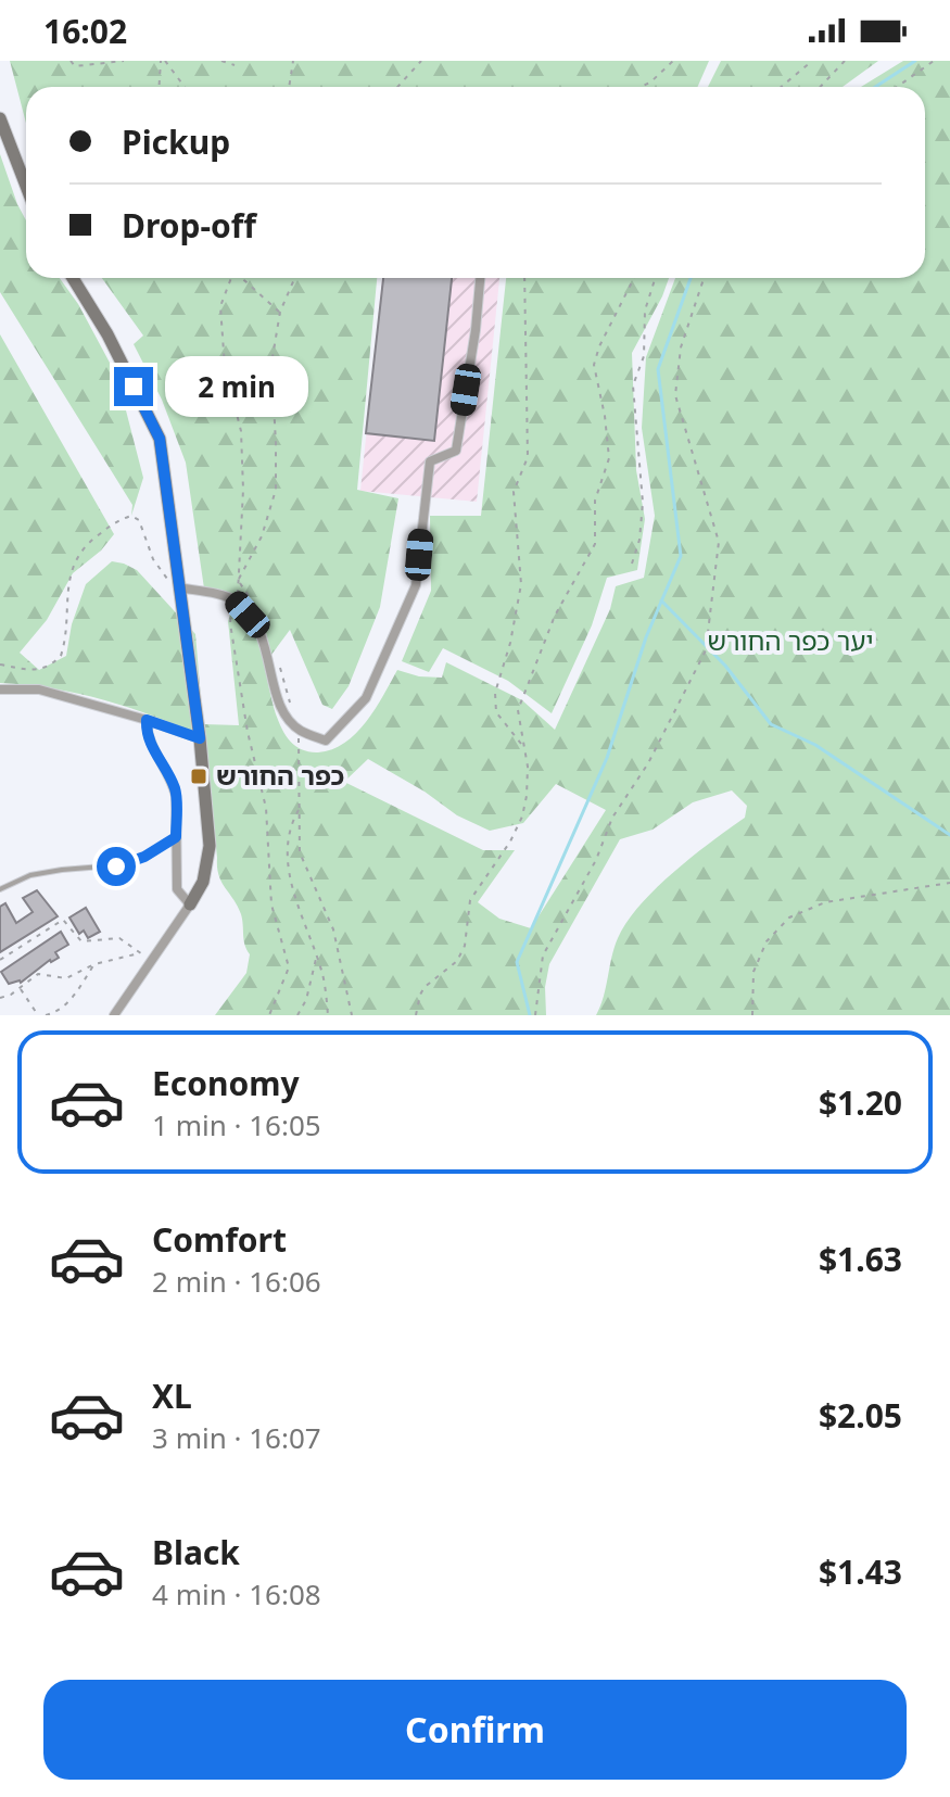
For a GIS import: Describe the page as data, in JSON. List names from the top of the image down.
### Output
{
  "parks": ["יער כפר החורש"],
  "places": {
    "transit": ["כפר החורש"]
  },
  "page": {
    "status": "16:02",
    "banner": ["Pickup", "Drop-off"],
    "bubble": "2 min",
    "list": [
      {
        "name": "Economy",
        "note": "1 min · 16:05",
        "value": "$1.20"
      },
      {
        "name": "Comfort",
        "note": "2 min · 16:06",
        "value": "$1.63"
      },
      {
        "name": "XL",
        "note": "3 min · 16:07",
        "value": "$2.05"
      },
      {
        "name": "Black",
        "note": "4 min · 16:08",
        "value": "$1.43"
      }
    ],
    "buttons": "Confirm"
  }
}
